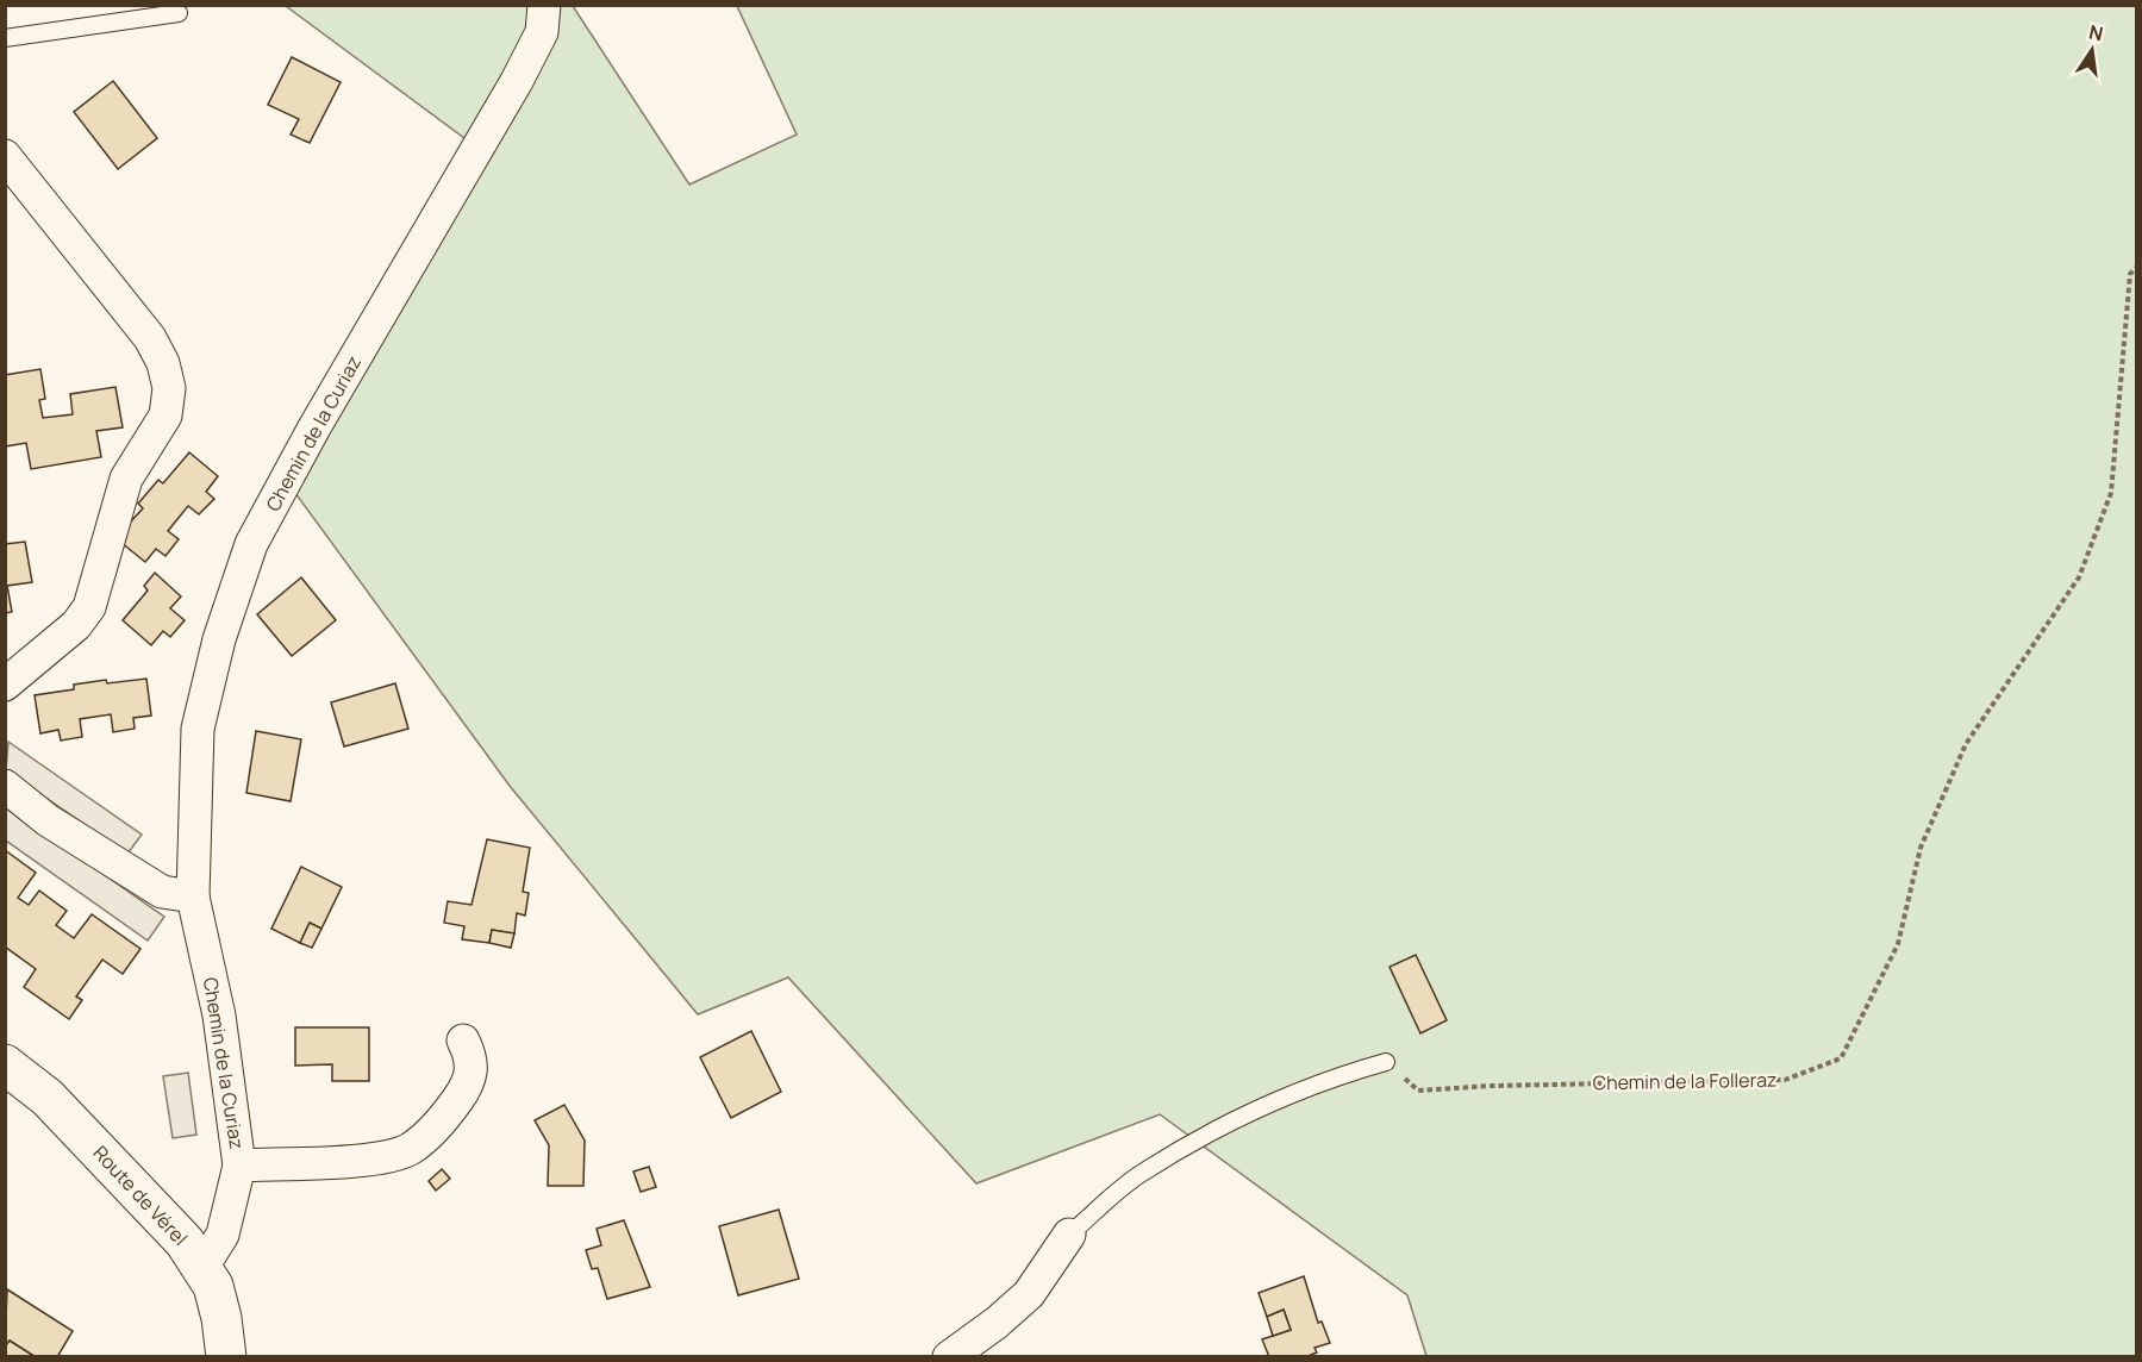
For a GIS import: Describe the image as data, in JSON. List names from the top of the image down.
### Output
{
  "streets": {
    "street": ["Chemin de la Curiaz", "Route de Vérel"],
    "path": ["Chemin de la Folleraz"]
  },
  "crossings": [
    ["Chemin de la Curiaz", "Route de Vérel"]
  ],
  "north": "top"
}
